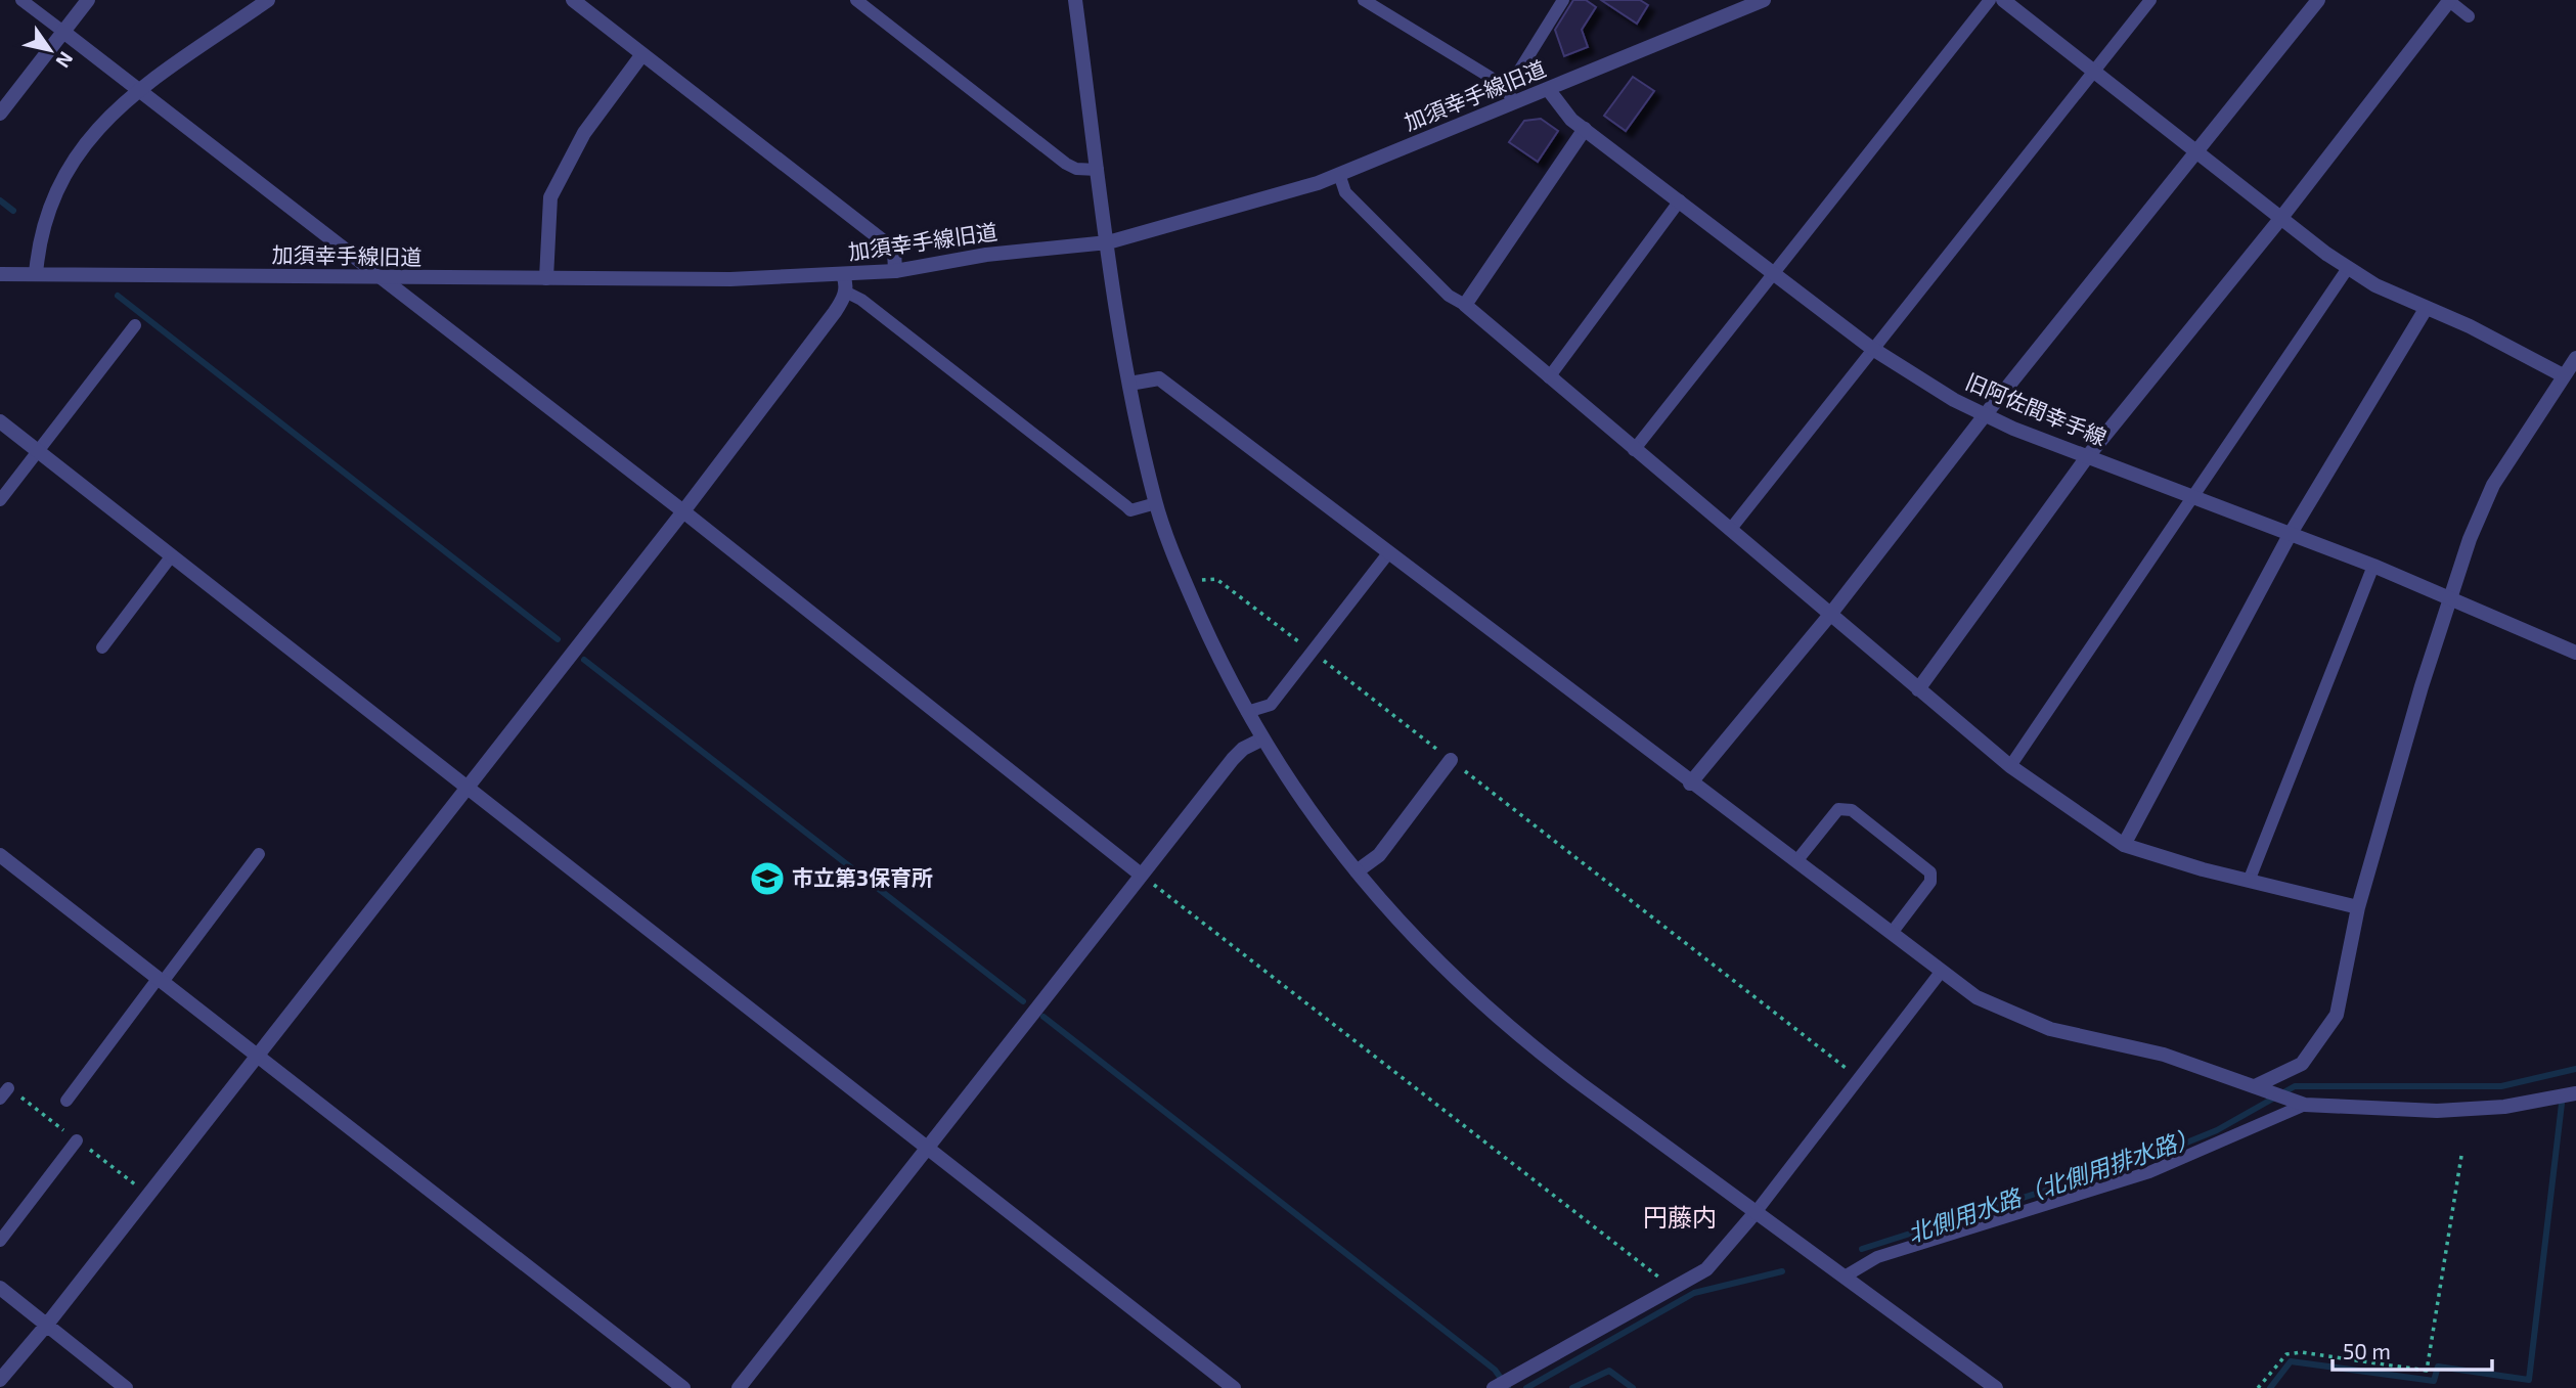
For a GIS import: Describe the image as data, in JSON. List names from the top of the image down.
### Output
{
  "streets": {
    "street": ["加須幸手線旧道", "旧阿佐間幸手線"]
  },
  "crossings": [
    ["加須幸手線旧道", "旧阿佐間幸手線"]
  ],
  "districts": ["円藤内"],
  "water": ["北側用水路（北側用排水路）"],
  "places": {
    "school or university": ["市立第3保育所"]
  },
  "scale_bar": "50 m",
  "north": "bottom right"
}
